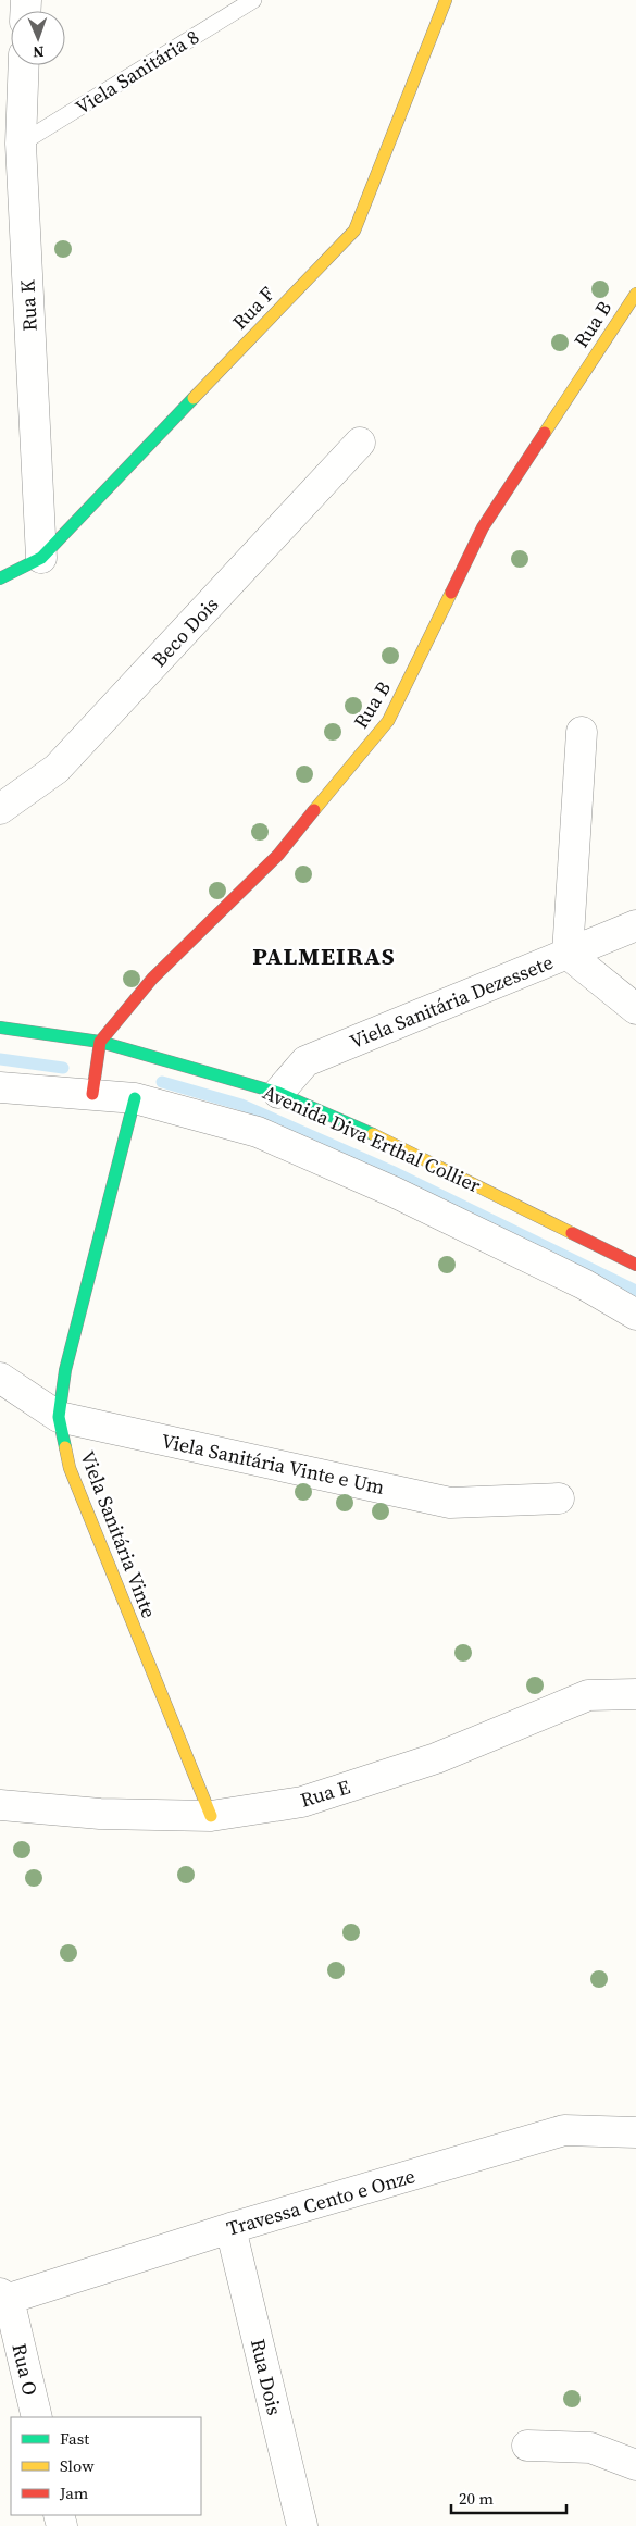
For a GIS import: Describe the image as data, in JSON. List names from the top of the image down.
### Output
{
  "streets": {
    "street": [
      "Rua K",
      "Rua F",
      "Rua B",
      "Beco Dois",
      "Viela Sanitária Dezessete",
      "Avenida Diva Erthal Collier",
      "Viela Sanitária Vinte e Um",
      "Viela Sanitária Vinte",
      "Rua E",
      "Travessa Cento e Onze",
      "Rua O",
      "Rua Dois"
    ],
    "lane": ["Viela Sanitária 8"]
  },
  "crossings": [
    ["Viela Sanitária 8", "Rua K"],
    ["Rua K", "Rua F"],
    ["Rua B", "Avenida Diva Erthal Collier"],
    ["Viela Sanitária Dezessete", "Avenida Diva Erthal Collier"],
    ["Avenida Diva Erthal Collier", "Viela Sanitária Vinte"],
    ["Viela Sanitária Vinte e Um", "Viela Sanitária Vinte"],
    ["Viela Sanitária Vinte", "Rua E"],
    ["Travessa Cento e Onze", "Rua O"],
    ["Travessa Cento e Onze", "Rua Dois"]
  ],
  "districts": ["PALMEIRAS"],
  "legend": ["Fast", "Slow", "Jam"],
  "scale_bar": "20 m",
  "north": "bottom"
}
